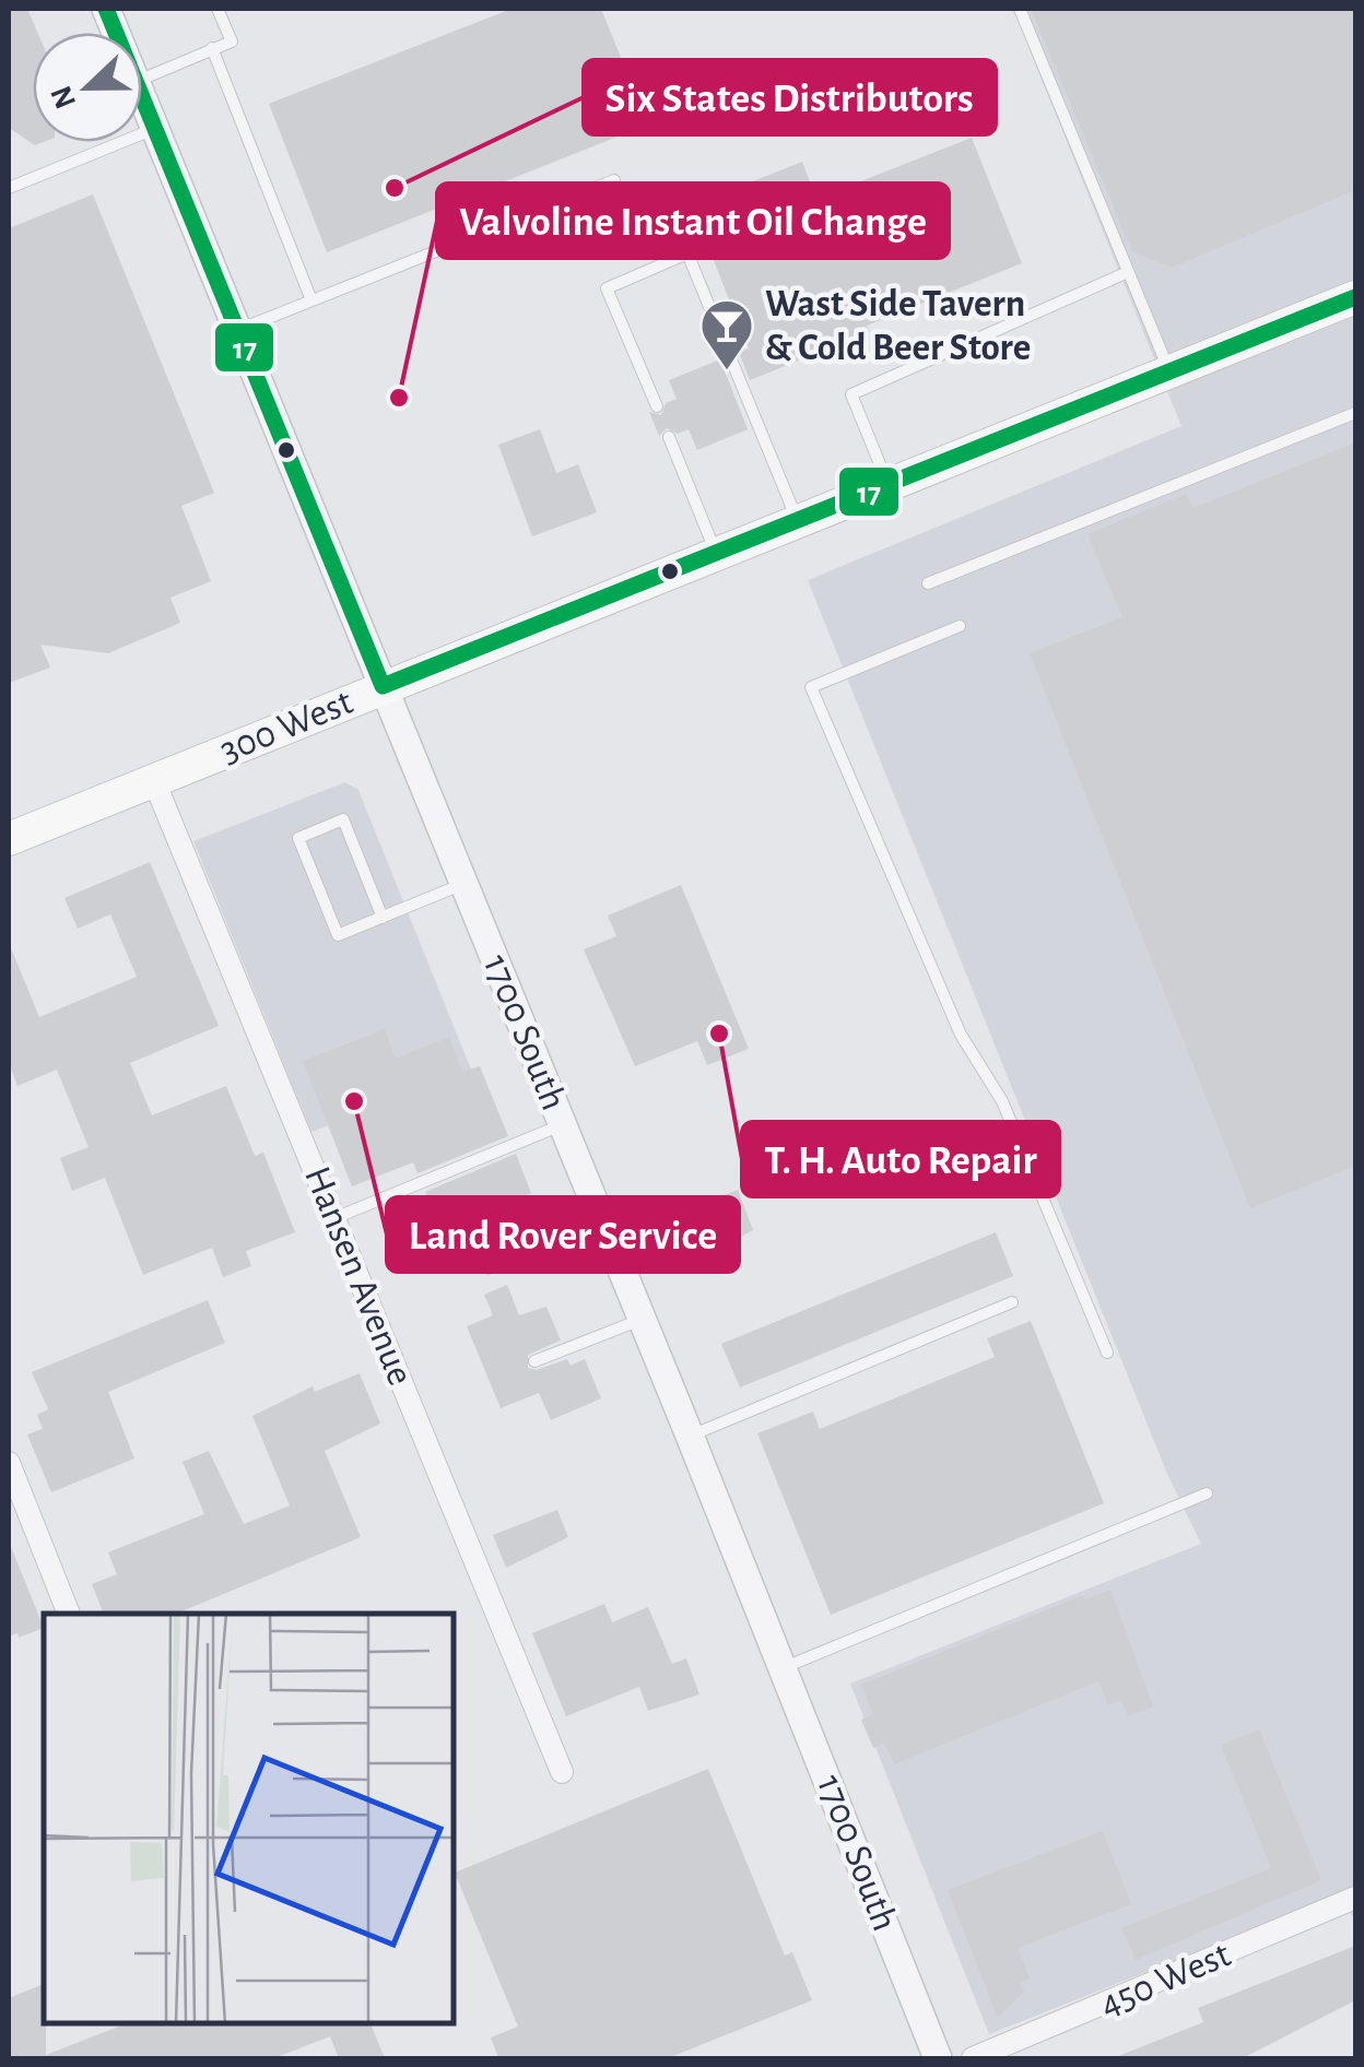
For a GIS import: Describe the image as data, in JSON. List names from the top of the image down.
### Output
{
  "streets": {
    "main road": ["300 West"],
    "street": ["1700 South", "Hansen Avenue", "450 West"]
  },
  "crossings": [
    ["300 West", "1700 South"],
    ["300 West", "Hansen Avenue"]
  ],
  "places": {
    "other": [
      "Six States Distributors",
      "Valvoline Instant Oil Change",
      "T. H. Auto Repair",
      "Land Rover Service"
    ],
    "bar": ["Wast Side Tavern & Cold Beer Store"]
  },
  "lines": ["transit line 17"],
  "north": "left"
}
